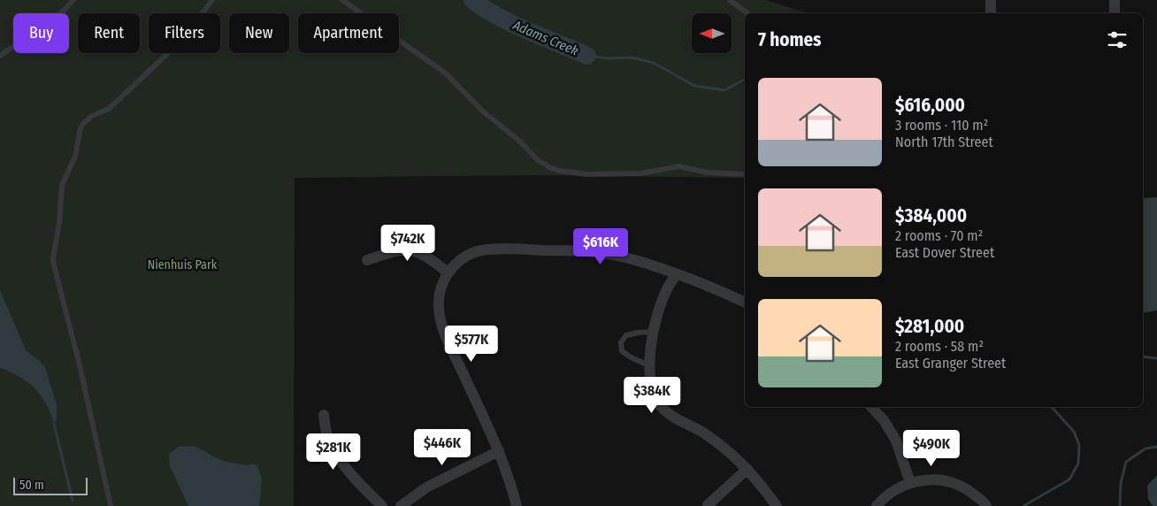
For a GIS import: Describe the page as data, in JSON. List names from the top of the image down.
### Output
{
  "water": ["Adams Creek"],
  "parks": ["Nienhuis Park"],
  "scale_bar": "50 m",
  "north": "left",
  "page": {
    "chip": [
      "Buy",
      "Rent",
      "Filters",
      "New",
      "Apartment"
    ],
    "heading": "7 homes",
    "list": [
      {
        "name": "$616,000",
        "note": "3 rooms · 110 m² · North 17th Street"
      },
      {
        "name": "$384,000",
        "note": "2 rooms · 70 m² · East Dover Street"
      },
      {
        "name": "$281,000",
        "note": "2 rooms · 58 m² · East Granger Street"
      }
    ],
    "price": [
      "$742K",
      "$616K",
      "$577K",
      "$384K",
      "$446K",
      "$490K",
      "$281K"
    ],
    "scale": "50 m"
  }
}
